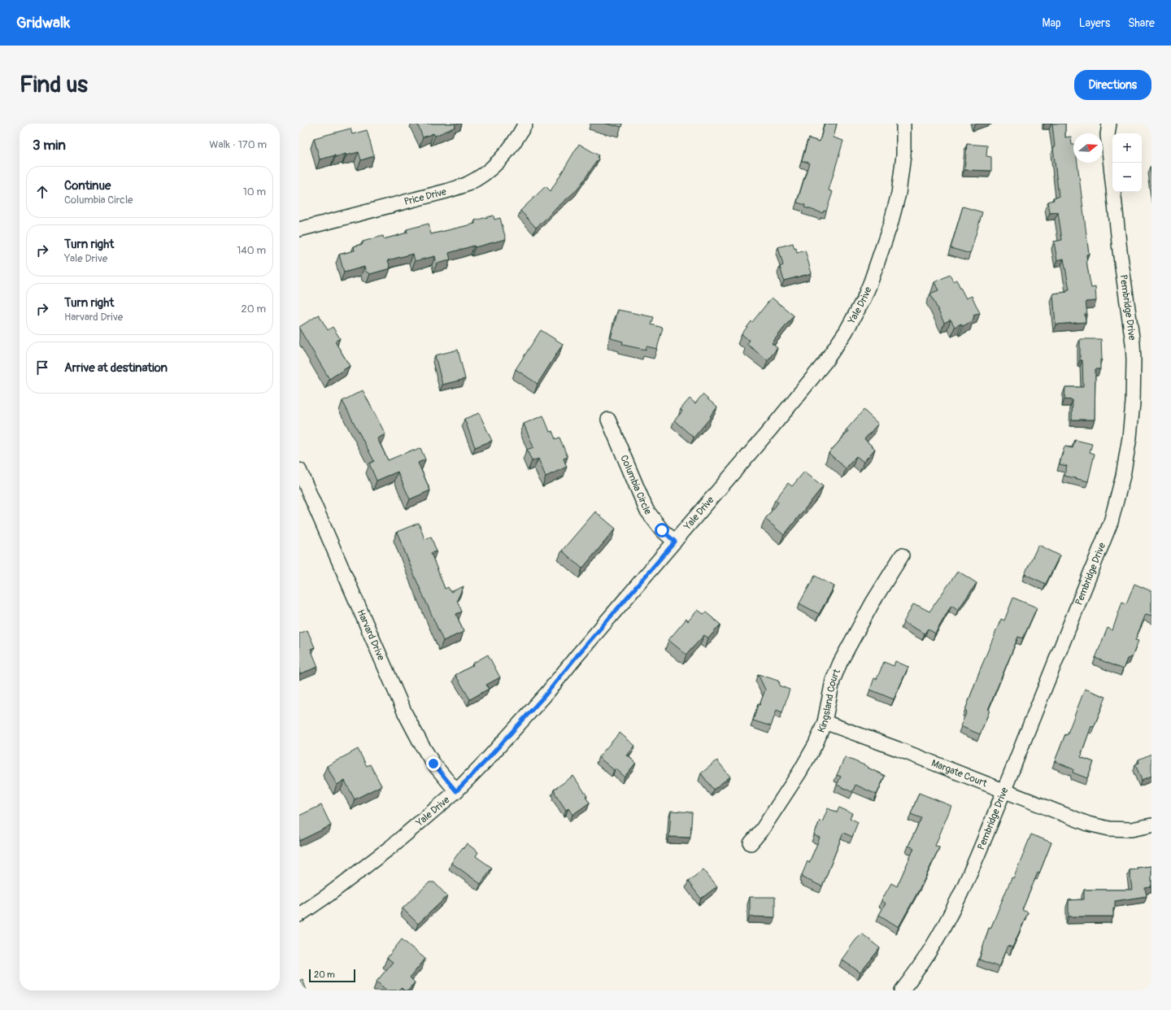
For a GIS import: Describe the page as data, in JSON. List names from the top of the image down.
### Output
{
  "streets": {
    "street": [
      "Price Drive",
      "Yale Drive",
      "Pembridge Drive",
      "Columbia Circle",
      "Harvard Drive",
      "Kingsland Court",
      "Margate Court"
    ]
  },
  "crossings": [
    ["Yale Drive", "Columbia Circle"],
    ["Yale Drive", "Harvard Drive"],
    ["Pembridge Drive", "Margate Court"],
    ["Kingsland Court", "Margate Court"]
  ],
  "scale_bar": "20 m",
  "north": "right",
  "page": {
    "header": "Gridwalk",
    "nav": ["Map", "Layers", "Share"],
    "buttons": "Directions",
    "title": "Find us",
    "heading": ["3 min", "Walk · 170 m"],
    "map_buttons": ["+", "−"],
    "list": [
      ["Continue", "Columbia Circle", "10 m"],
      ["Turn right", "Yale Drive", "140 m"],
      ["Turn right", "Harvard Drive", "20 m"],
      "Arrive at destination"
    ],
    "scale": "20 m"
  }
}
